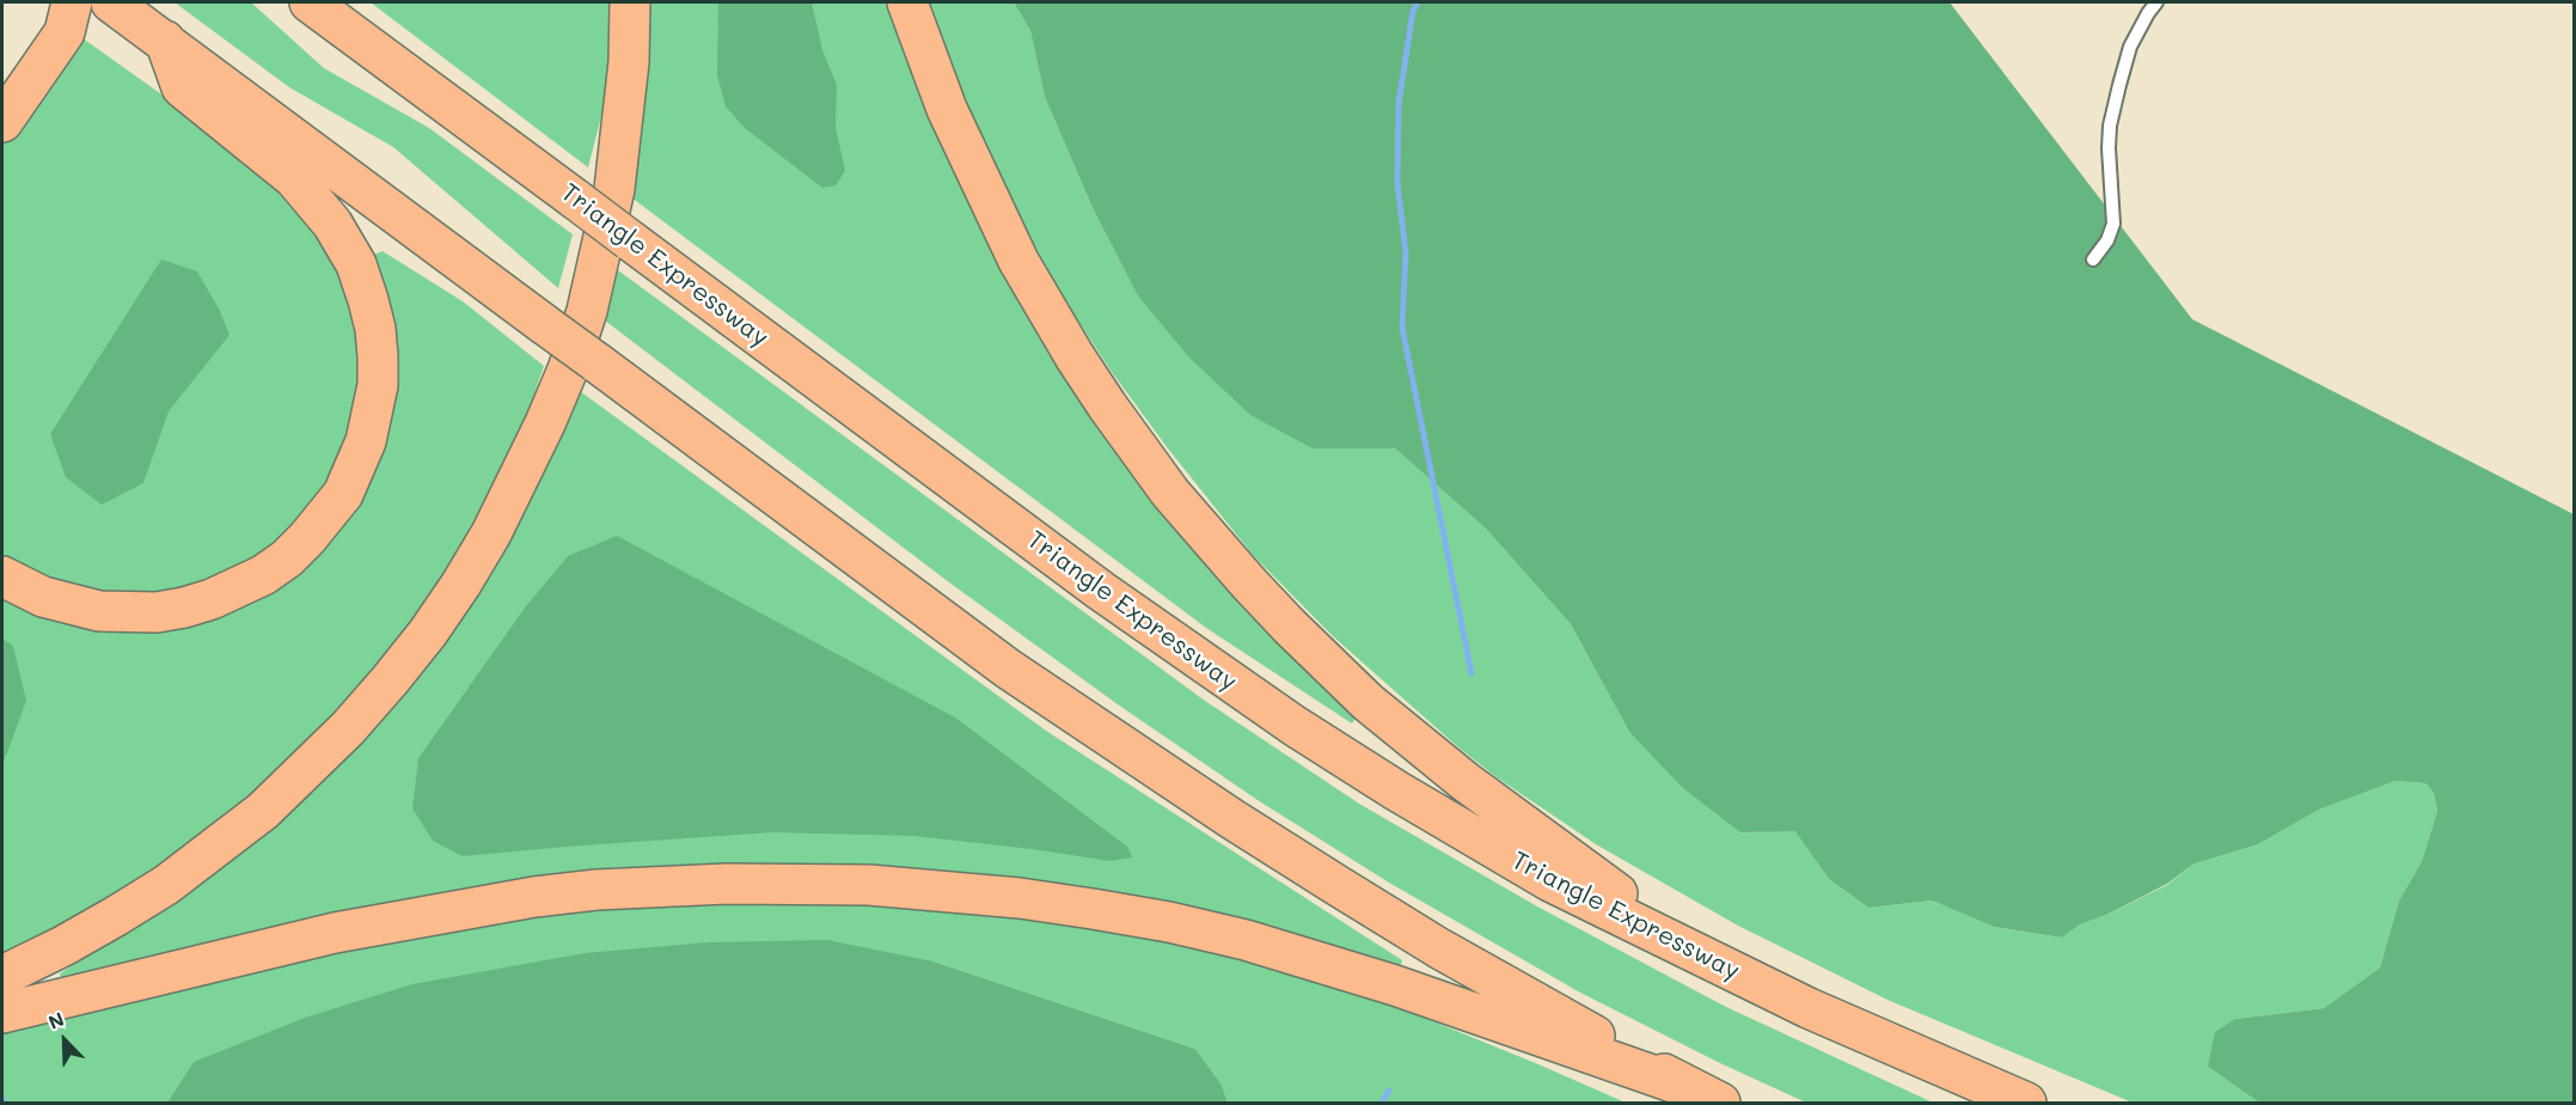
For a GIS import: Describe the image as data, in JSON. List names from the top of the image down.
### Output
{
  "streets": {
    "highway": ["Triangle Expressway"]
  },
  "north": "top left"
}
